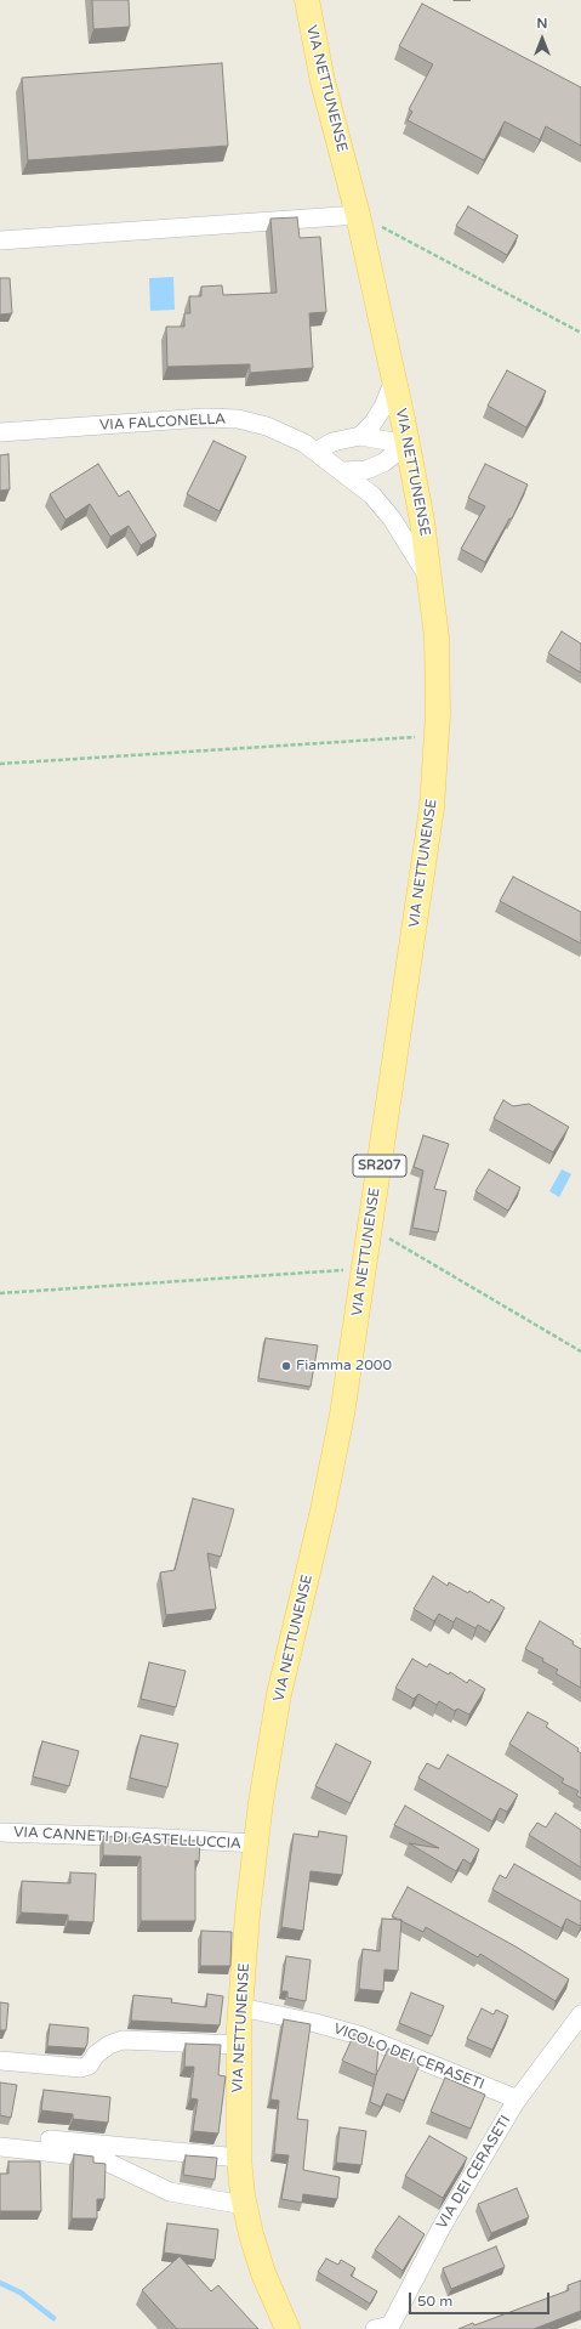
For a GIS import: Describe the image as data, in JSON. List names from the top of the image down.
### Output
{
  "streets": {
    "main road": ["VIA NETTUNENSE", "SR207"],
    "street": [
      "VIA FALCONELLA",
      "VIA CANNETI DI CASTELLUCCIA",
      "VICOLO DEI CERASETI",
      "VIA DEI CERASETI"
    ]
  },
  "crossings": [
    ["VIA NETTUNENSE", "VIA FALCONELLA"],
    ["VIA NETTUNENSE", "VIA CANNETI DI CASTELLUCCIA"],
    ["VIA NETTUNENSE", "VICOLO DEI CERASETI"],
    ["VICOLO DEI CERASETI", "VIA DEI CERASETI"]
  ],
  "places": ["Fiamma 2000"],
  "scale_bar": "50 m",
  "north": "top"
}
